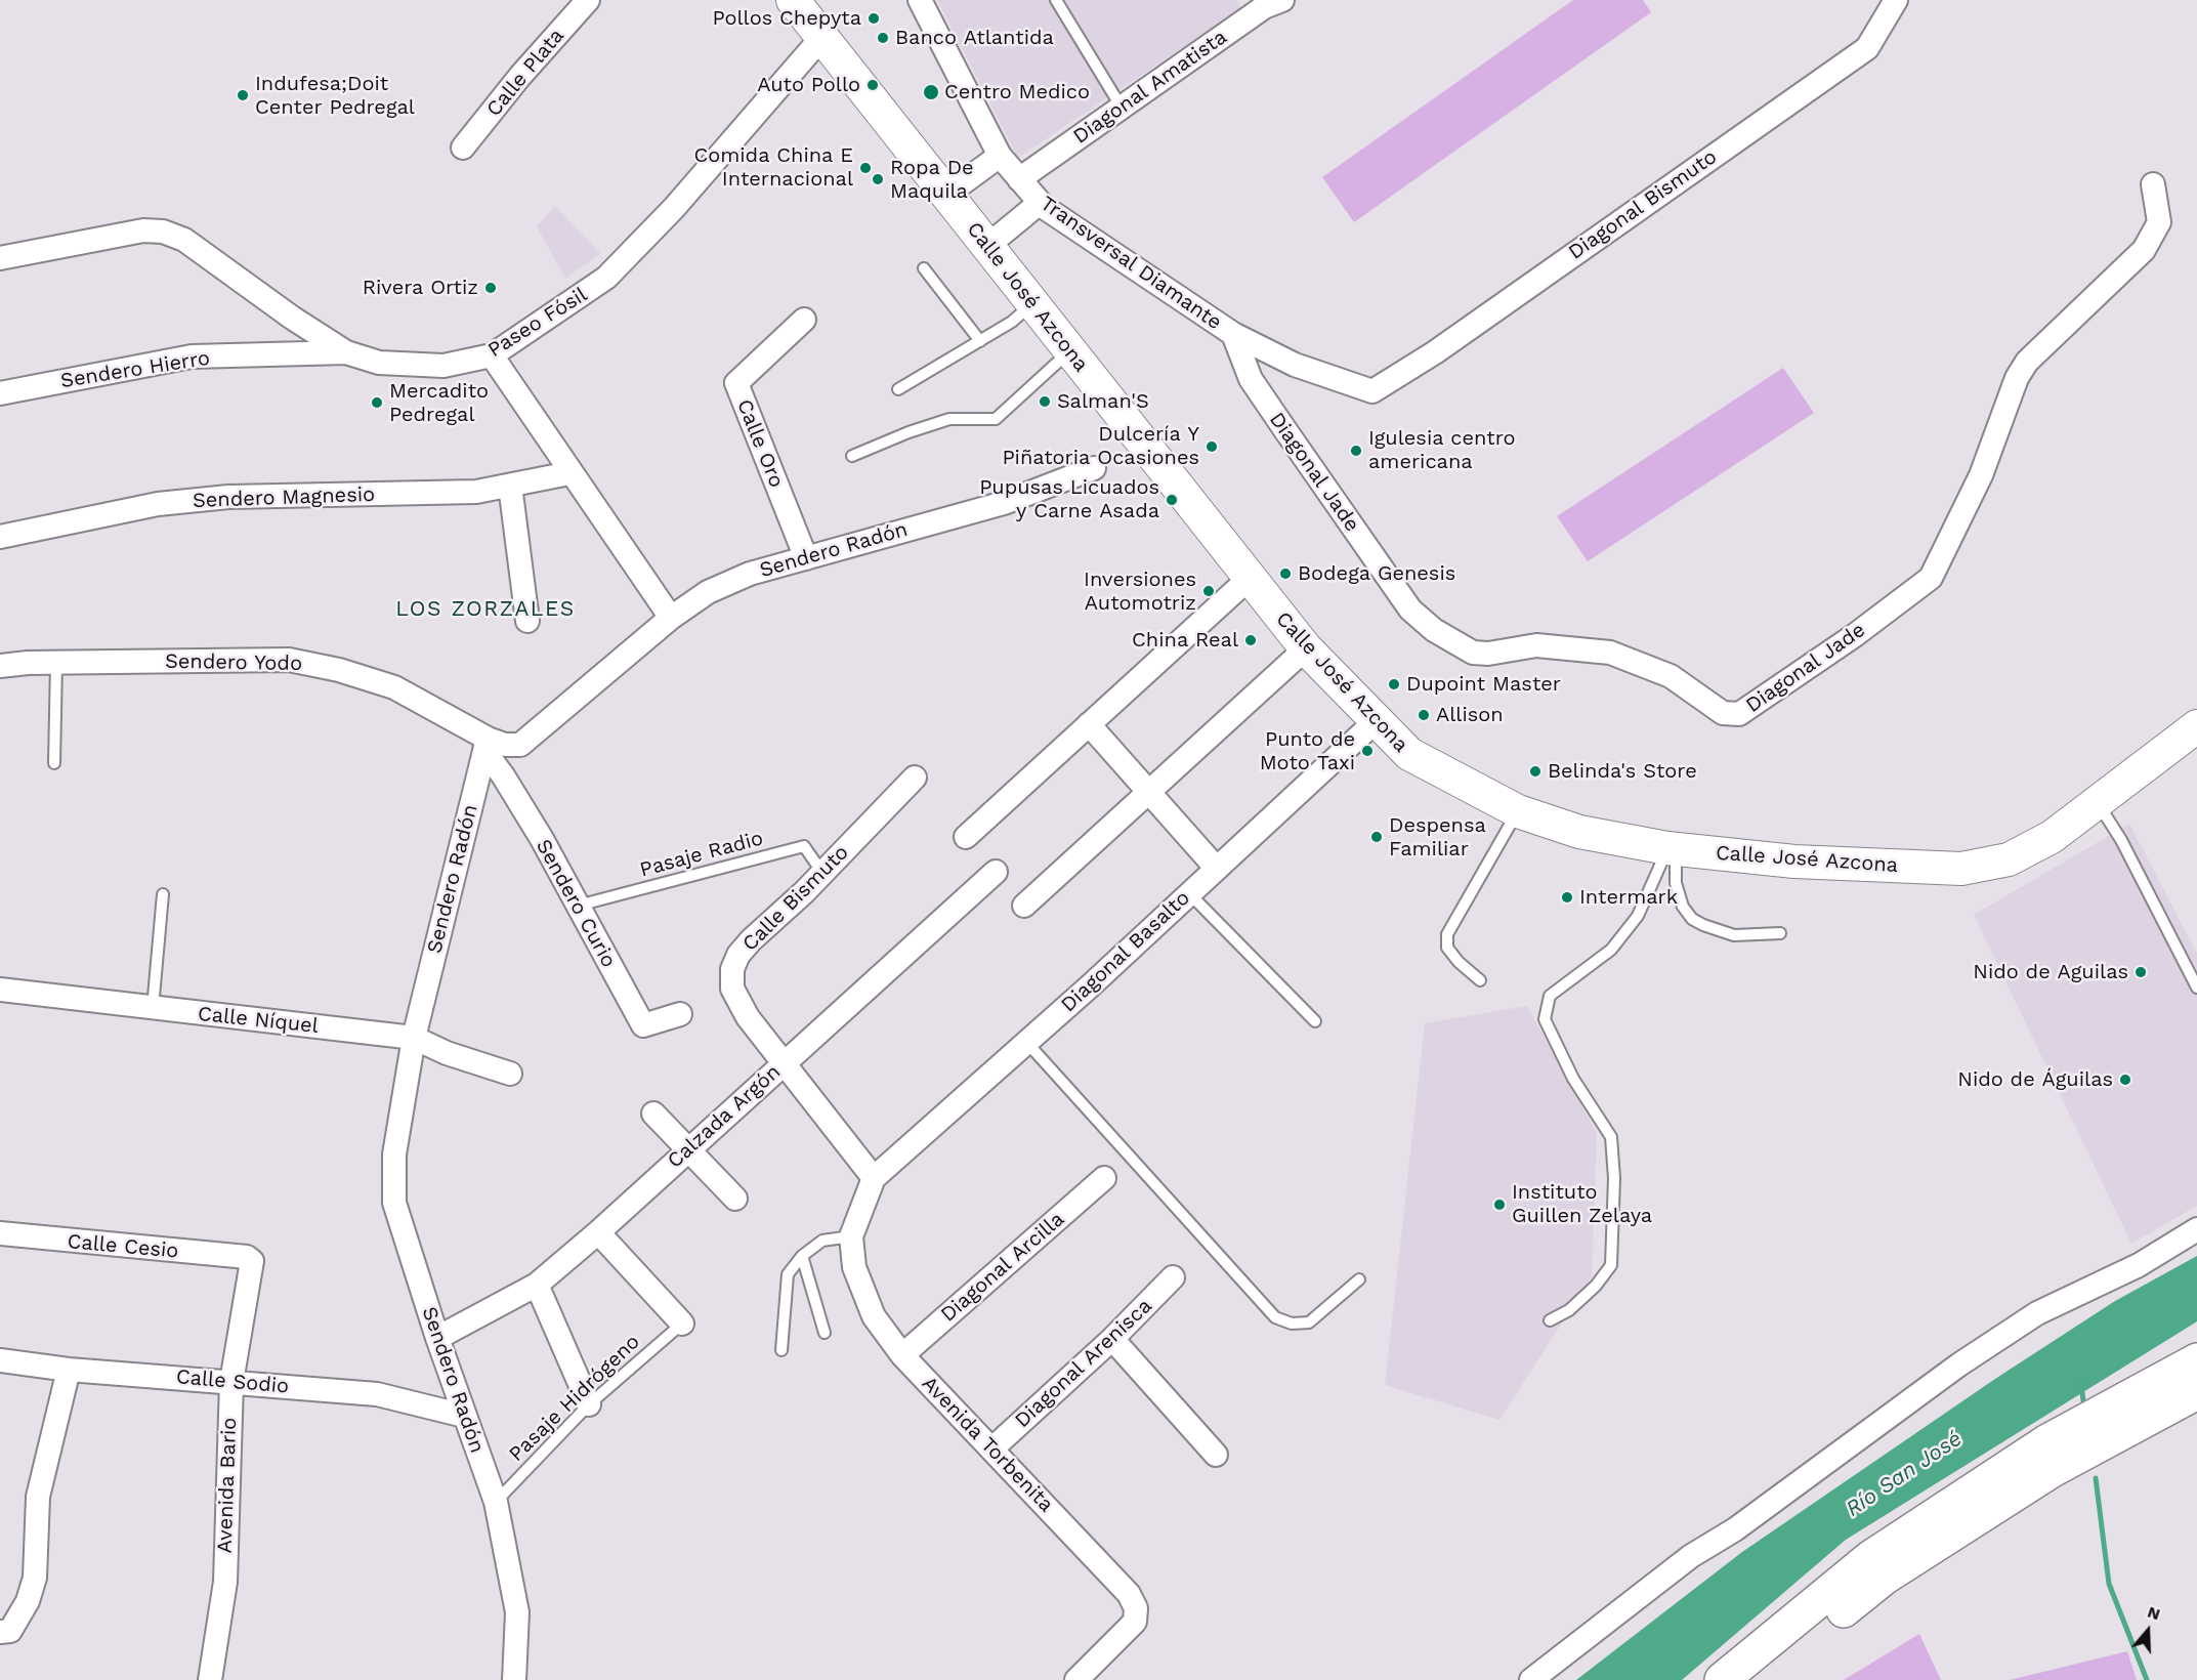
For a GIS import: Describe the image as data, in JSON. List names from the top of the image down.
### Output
{
  "streets": {
    "main road": ["Calle José Azcona"],
    "street": [
      "Calle Plata",
      "Diagonal Amatista",
      "Diagonal Bismuto",
      "Transversal Diamante",
      "Paseo Fósil",
      "Sendero Hierro",
      "Calle Oro",
      "Diagonal Jade",
      "Sendero Magnesio",
      "Sendero Radón",
      "Sendero Yodo",
      "Calle Bismuto",
      "Sendero Curio",
      "Diagonal Basalto",
      "Calle Níquel",
      "Calzada Argón",
      "Calle Cesio",
      "Diagonal Arcilla",
      "Diagonal Arenisca",
      "Calle Sodio",
      "Avenida Torbenita",
      "Avenida Bario"
    ],
    "lane": ["Pasaje Radio", "Pasaje Hidrógeno"]
  },
  "crossings": [
    ["Diagonal Amatista", "Transversal Diamante"],
    ["Diagonal Bismuto", "Transversal Diamante"],
    ["Transversal Diamante", "Diagonal Jade"],
    ["Calle José Azcona", "Paseo Fósil"],
    ["Calle José Azcona", "Diagonal Basalto"],
    ["Paseo Fósil", "Sendero Hierro"],
    ["Calle Oro", "Sendero Radón"],
    ["Sendero Radón", "Sendero Yodo"],
    ["Sendero Radón", "Sendero Curio"],
    ["Sendero Radón", "Calle Níquel"],
    ["Sendero Radón", "Calzada Argón"],
    ["Sendero Radón", "Calle Sodio"],
    ["Sendero Radón", "Pasaje Hidrógeno"],
    ["Sendero Yodo", "Sendero Curio"],
    ["Pasaje Radio", "Calle Bismuto"],
    ["Pasaje Radio", "Sendero Curio"],
    ["Calle Bismuto", "Diagonal Basalto"],
    ["Calle Bismuto", "Calzada Argón"],
    ["Calle Bismuto", "Avenida Torbenita"],
    ["Diagonal Basalto", "Avenida Torbenita"],
    ["Calle Cesio", "Avenida Bario"],
    ["Diagonal Arcilla", "Avenida Torbenita"],
    ["Diagonal Arenisca", "Avenida Torbenita"],
    ["Calle Sodio", "Avenida Bario"]
  ],
  "districts": ["LOS ZORZALES"],
  "water": ["Río San José"],
  "places": [
    "Pollos Chepyta",
    "Banco Atlantida",
    "Auto Pollo",
    "Centro Medico",
    "Indufesa;Doit Center Pedregal",
    "Comida China E Internacional",
    "Ropa De Maquila",
    "Rivera Ortiz",
    "Salman'S",
    "Mercadito Pedregal",
    "Dulcería Y Piñatoria Ocasiones",
    "Igulesia centro americana",
    "Pupusas Licuados y Carne Asada",
    "Bodega Genesis",
    "Inversiones Automotriz",
    "China Real",
    "Dupoint Master",
    "Allison",
    "Punto de Moto Taxi",
    "Belinda's Store",
    "Despensa Familiar",
    "Intermark",
    "Nido de Aguilas",
    "Nido de Águilas",
    "Instituto Guillen Zelaya"
  ],
  "north": "top"
}
